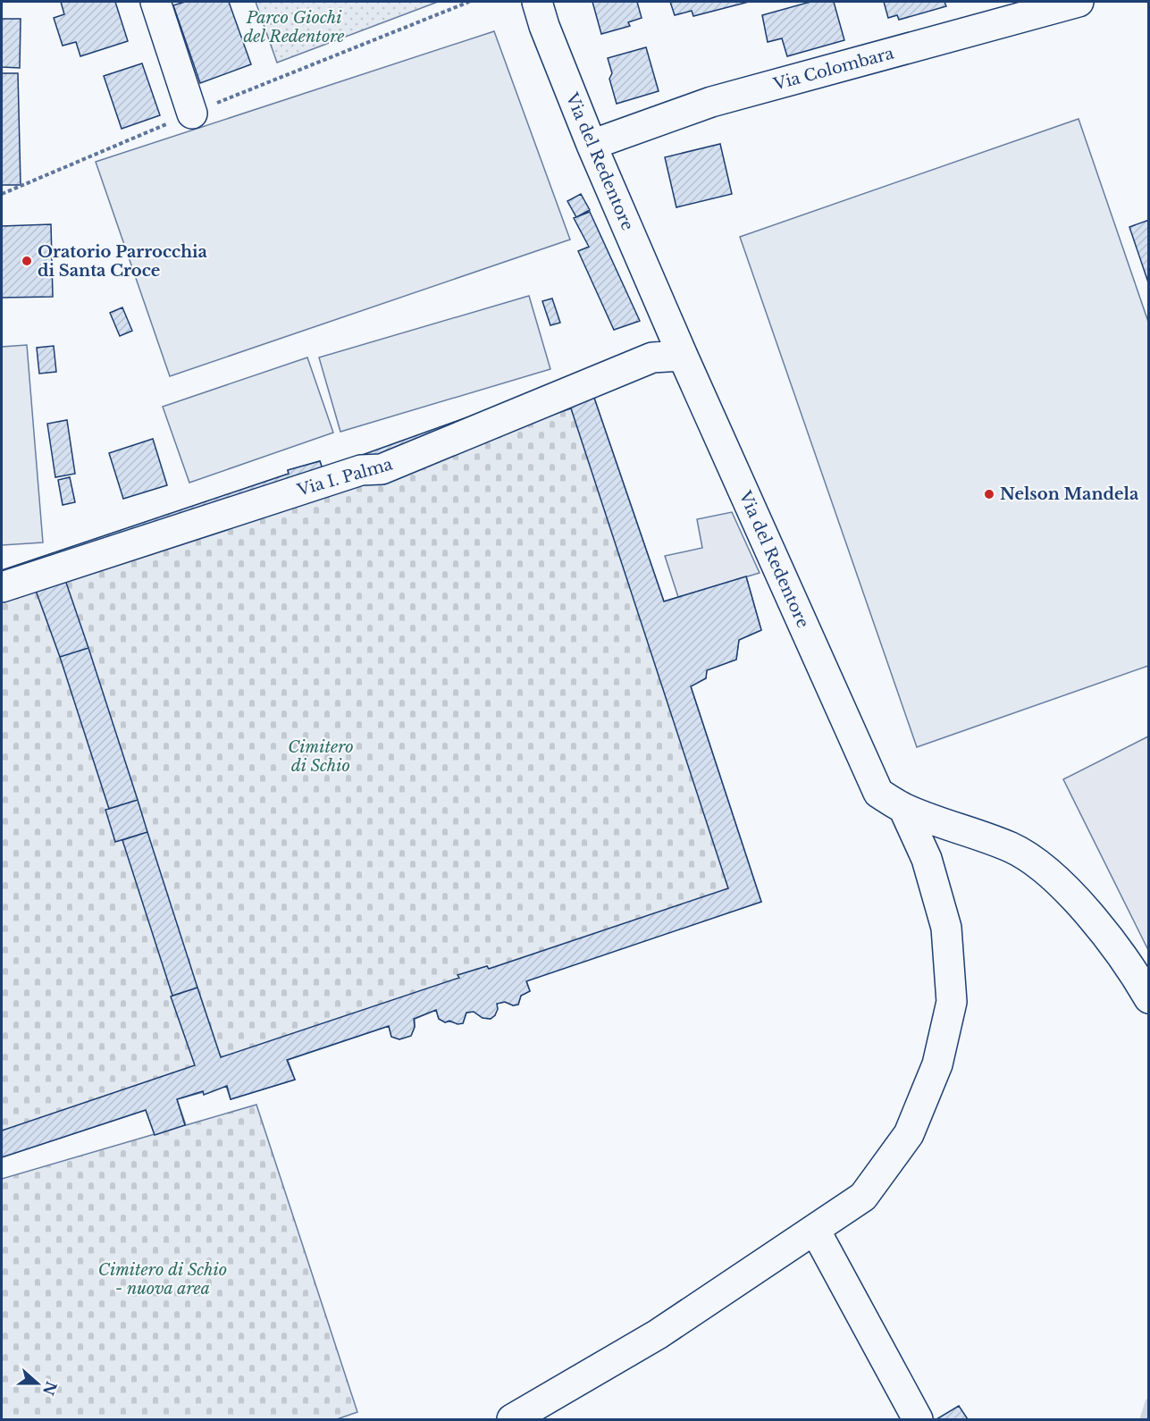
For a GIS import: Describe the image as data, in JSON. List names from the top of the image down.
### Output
{
  "streets": {
    "street": ["Via Colombara", "Via del Redentore", "Via I. Palma"]
  },
  "crossings": [
    ["Via Colombara", "Via del Redentore"],
    ["Via del Redentore", "Via I. Palma"]
  ],
  "parks": ["Parco Giochi del Redentore", "Cimitero di Schio", "Cimitero di Schio - nuova area"],
  "places": ["Oratorio Parrocchia di Santa Croce", "Nelson Mandela"],
  "north": "right"
}
